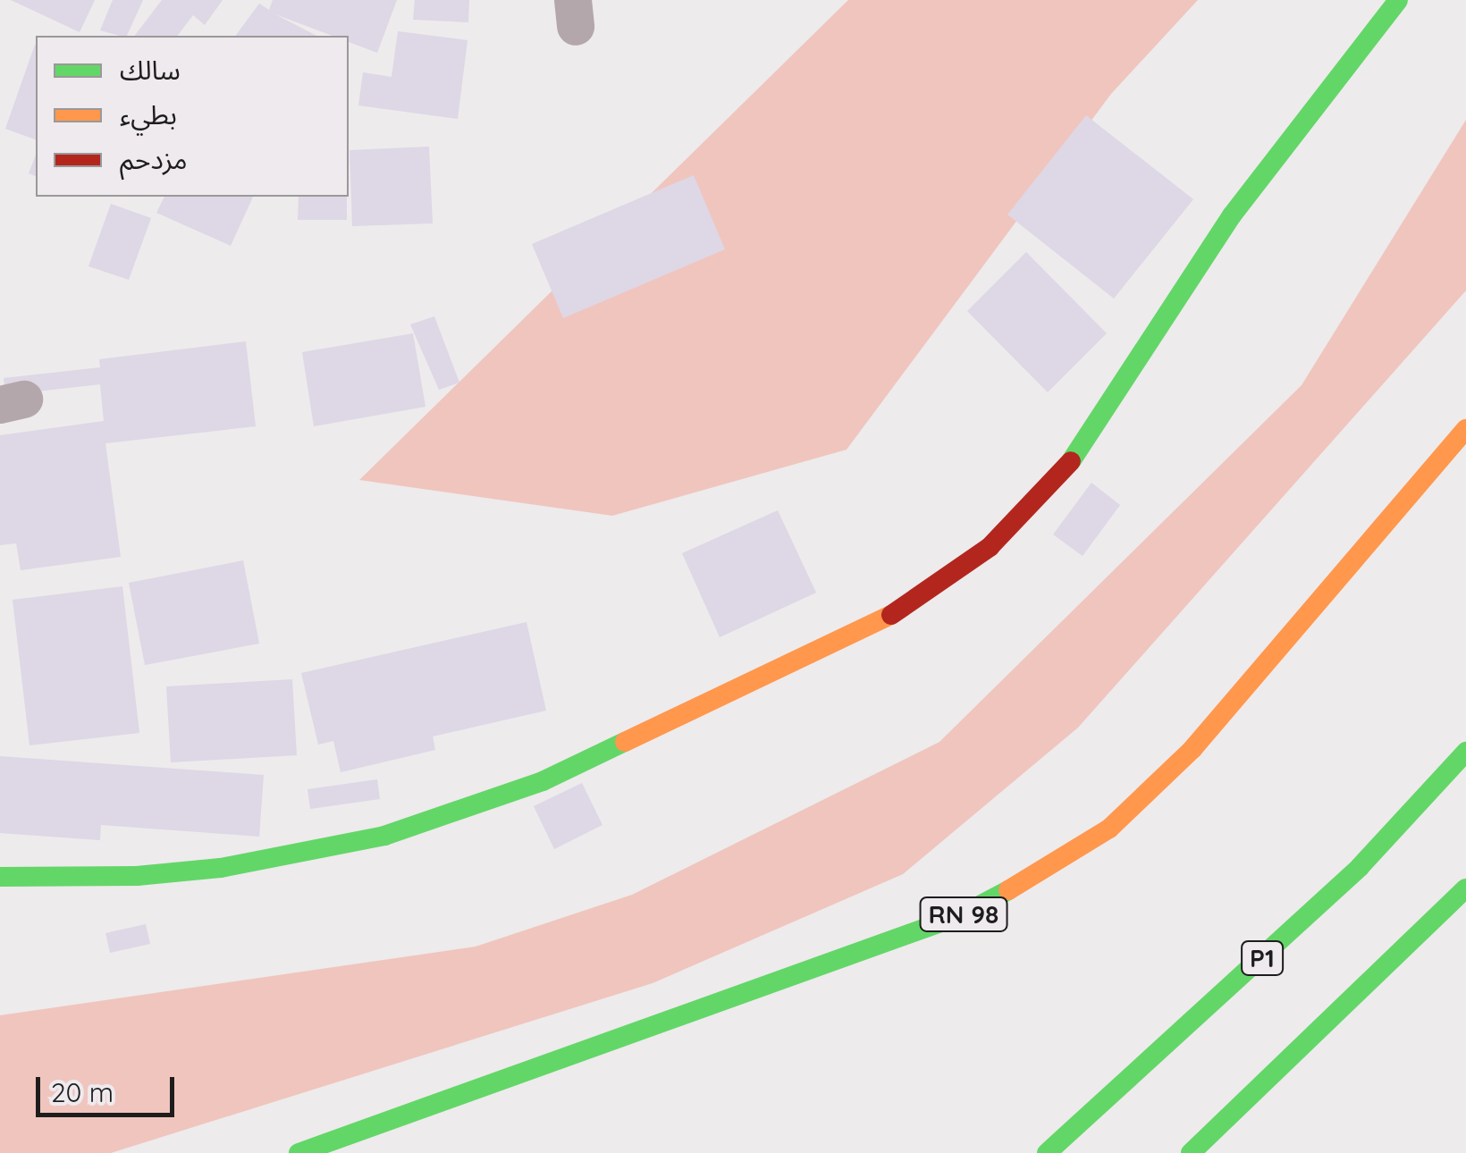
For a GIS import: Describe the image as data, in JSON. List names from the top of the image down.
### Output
{
  "streets": {
    "main road": ["RN 98", "P1"]
  },
  "legend": ["سالك", "بطيء", "مزدحم"],
  "scale_bar": "20 m"
}
